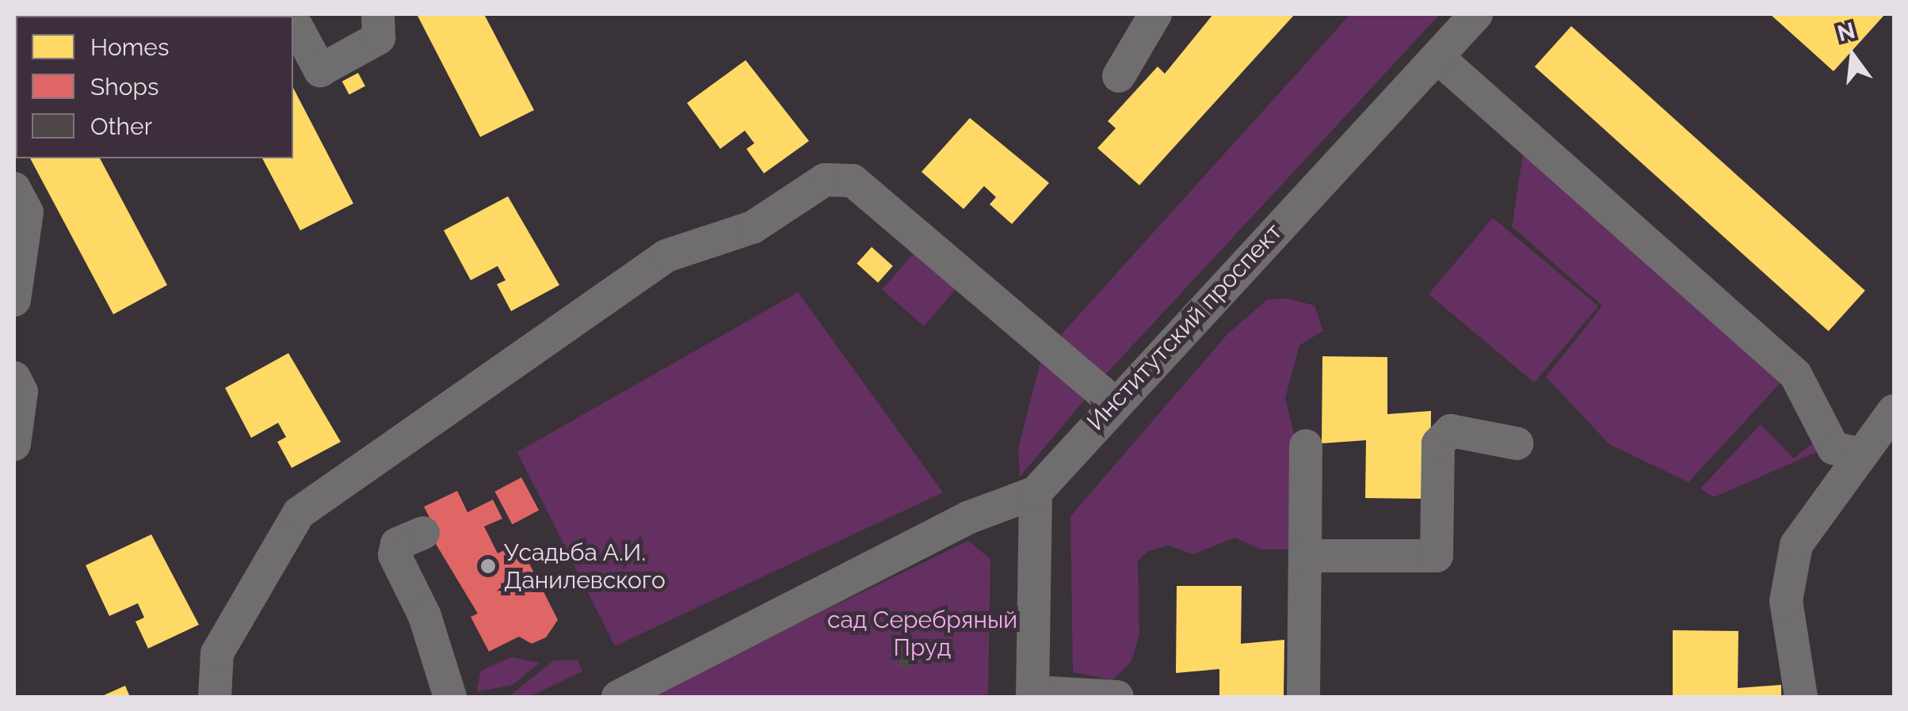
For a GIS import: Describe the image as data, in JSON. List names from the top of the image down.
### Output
{
  "streets": {
    "street": ["Институтский проспект"]
  },
  "parks": ["сад Серебряный Пруд"],
  "places": ["Усадьба А.И. Данилевского"],
  "legend": ["Homes", "Shops", "Other"],
  "north": "top"
}
